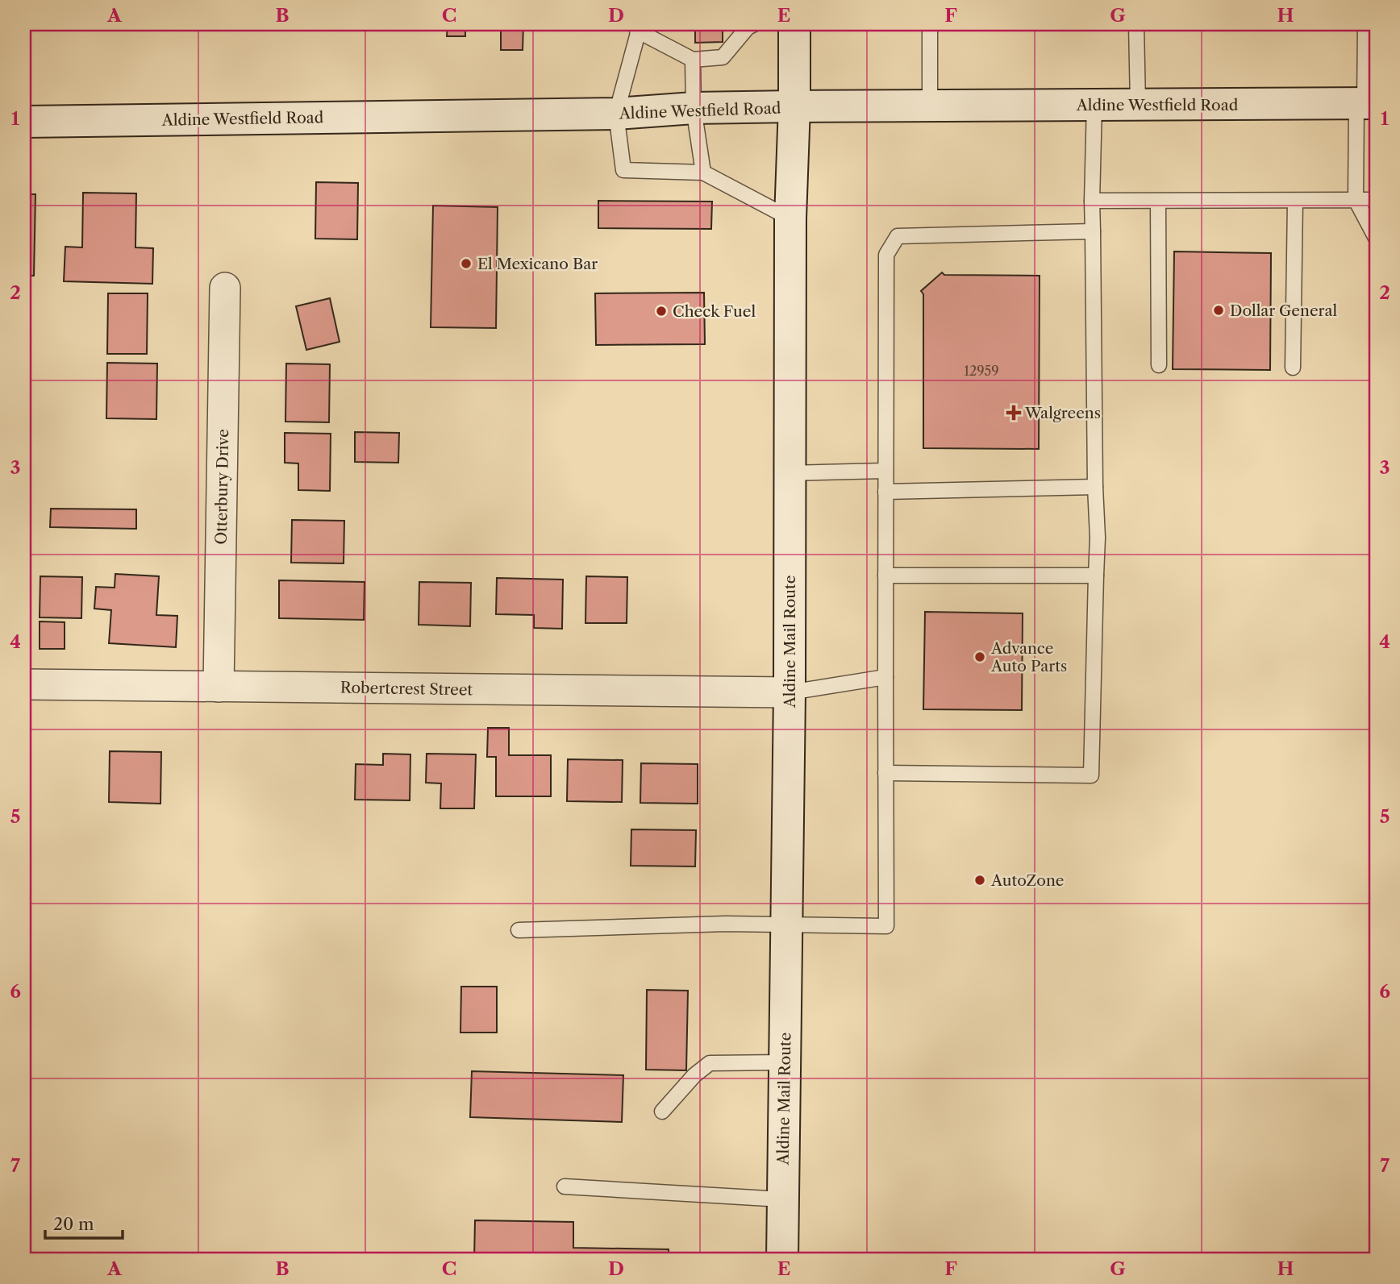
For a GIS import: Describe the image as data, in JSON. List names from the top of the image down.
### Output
{
  "streets": {
    "main road": ["Aldine Westfield Road", "Aldine Mail Route"],
    "street": ["Otterbury Drive", "Robertcrest Street"]
  },
  "crossings": [
    ["Aldine Westfield Road", "Aldine Mail Route"],
    ["Otterbury Drive", "Robertcrest Street"],
    ["Aldine Mail Route", "Robertcrest Street"]
  ],
  "places": {
    "other": [
      "El Mexicano Bar",
      "Dollar General",
      "Check Fuel",
      "Advance Auto Parts",
      "AutoZone"
    ],
    "health": ["Walgreens"]
  },
  "house_numbers": ["12959"],
  "scale_bar": "20 m",
  "grid": {
    "columns": [
      "A",
      "B",
      "C",
      "D",
      "E",
      "F",
      "G",
      "H"
    ],
    "rows": [
      "1",
      "2",
      "3",
      "4",
      "5",
      "6",
      "7"
    ]
  }
}
